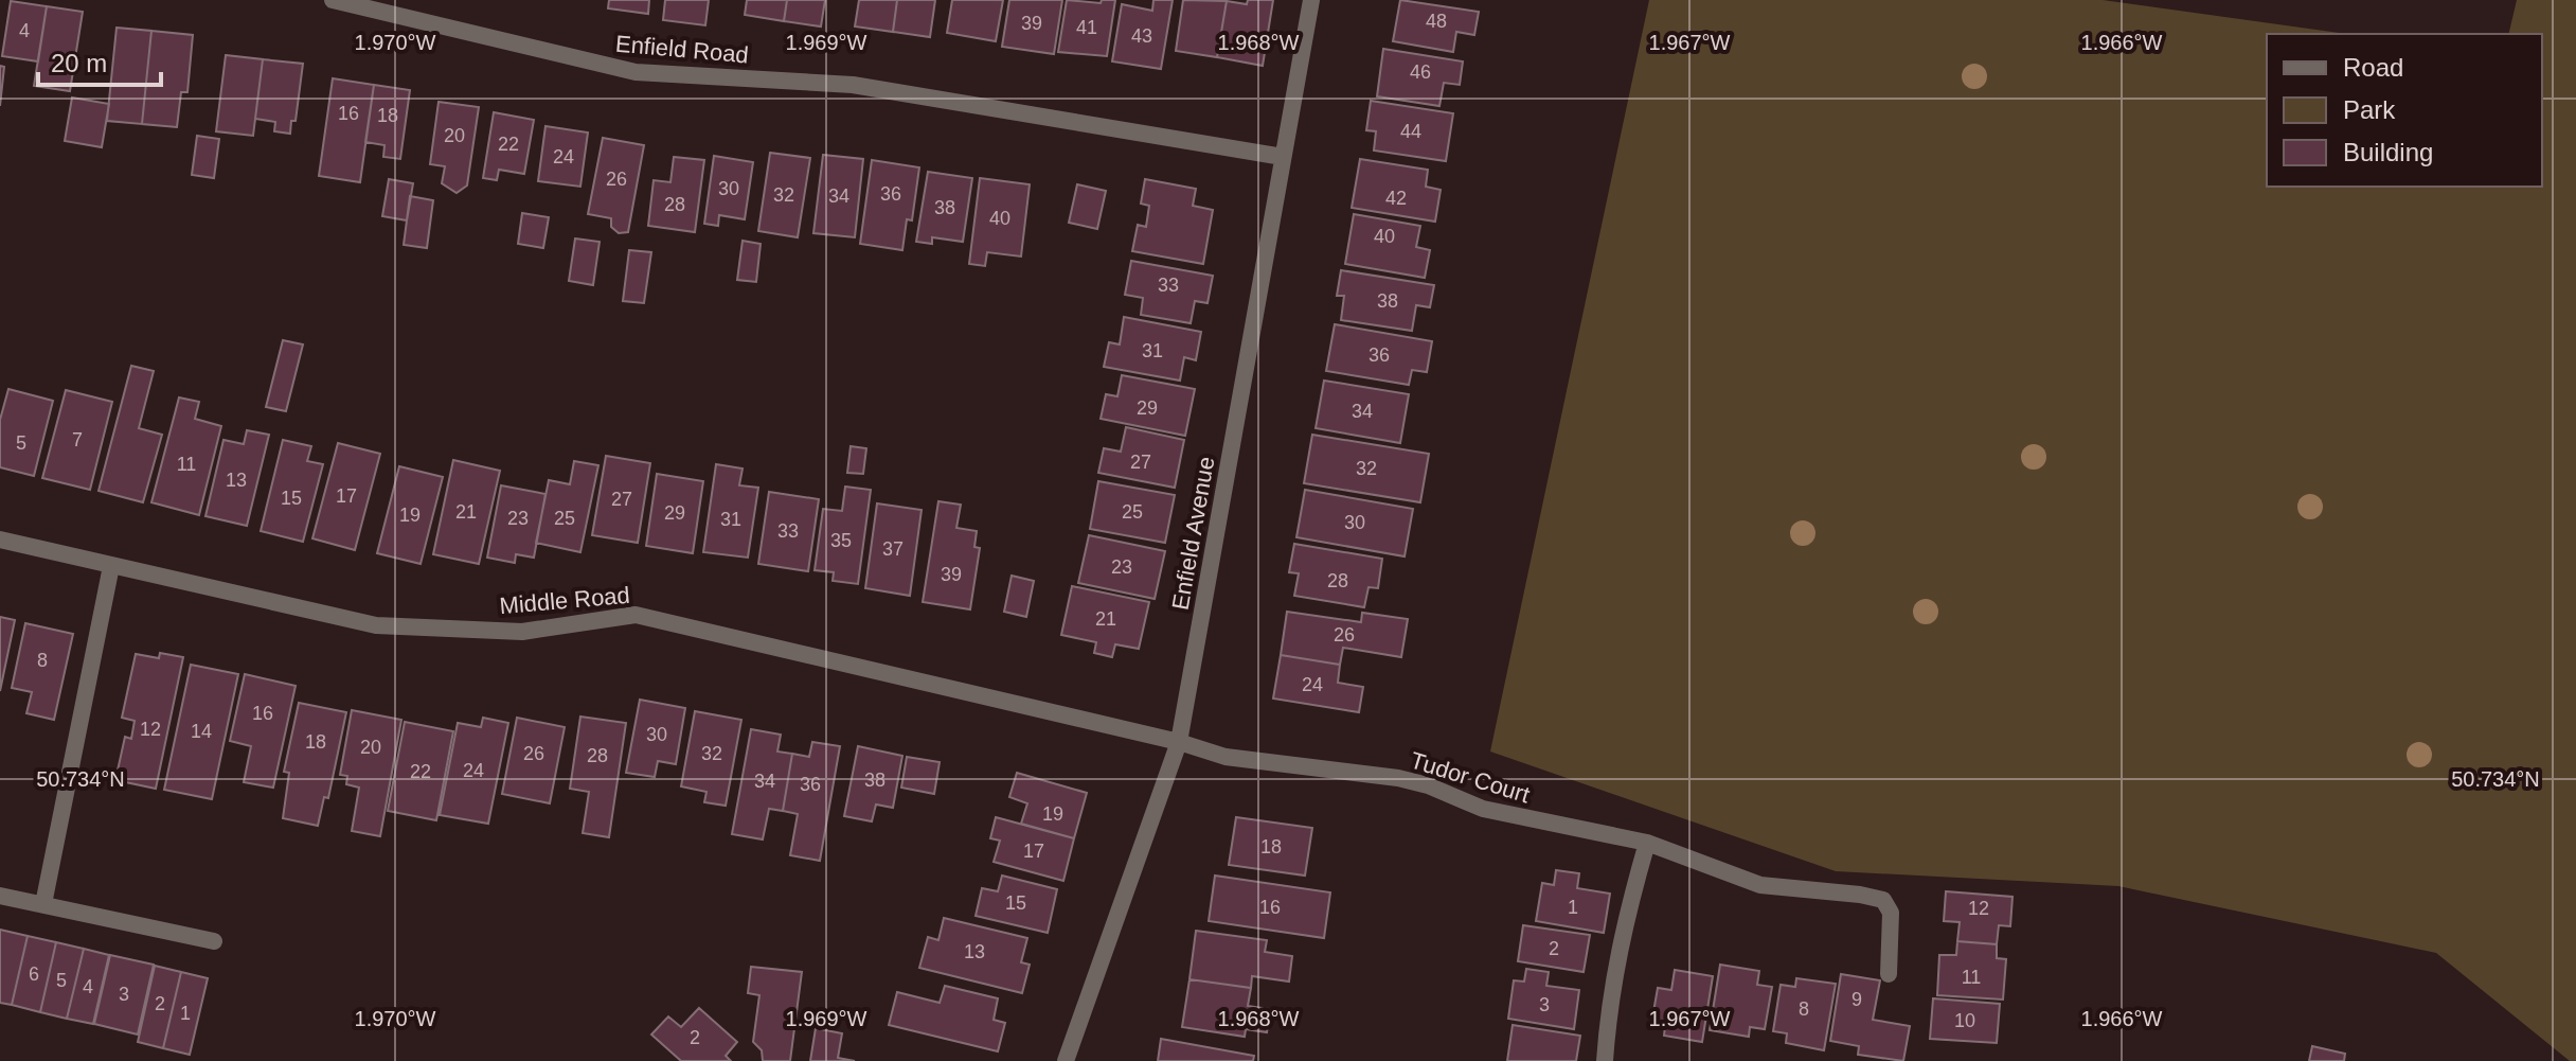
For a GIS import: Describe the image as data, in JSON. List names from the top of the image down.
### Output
{
  "streets": {
    "street": [
      "Enfield Road",
      "Enfield Avenue",
      "Middle Road",
      "Tudor Court"
    ]
  },
  "crossings": [
    ["Enfield Road", "Enfield Avenue"],
    ["Enfield Avenue", "Middle Road"],
    ["Enfield Avenue", "Tudor Court"],
    ["Middle Road", "Tudor Court"]
  ],
  "house_numbers": [
    "48",
    "39",
    "41",
    "4",
    "43",
    "46",
    "16",
    "18",
    "44",
    "20",
    "22",
    "24",
    "26",
    "30",
    "36",
    "32",
    "34",
    "42",
    "28",
    "38",
    "40",
    "40",
    "33",
    "38",
    "31",
    "36",
    "29",
    "34",
    "7",
    "5",
    "27",
    "11",
    "32",
    "13",
    "17",
    "15",
    "27",
    "21",
    "25",
    "29",
    "19",
    "23",
    "25",
    "31",
    "30",
    "33",
    "35",
    "37",
    "23",
    "39",
    "28",
    "21",
    "26",
    "8",
    "24",
    "16",
    "12",
    "14",
    "30",
    "18",
    "20",
    "26",
    "32",
    "28",
    "24",
    "22",
    "38",
    "34",
    "36",
    "19",
    "18",
    "17",
    "15",
    "16",
    "1",
    "12",
    "2",
    "13",
    "6",
    "11",
    "5",
    "4",
    "3",
    "9",
    "2",
    "3",
    "8",
    "1",
    "10",
    "2"
  ],
  "legend": ["Road", "Park", "Building"],
  "scale_bar": "20 m",
  "coordinates": [
    "1.970°W",
    "1.969°W",
    "1.968°W",
    "1.967°W",
    "1.966°W",
    "50.734°N"
  ]
}
